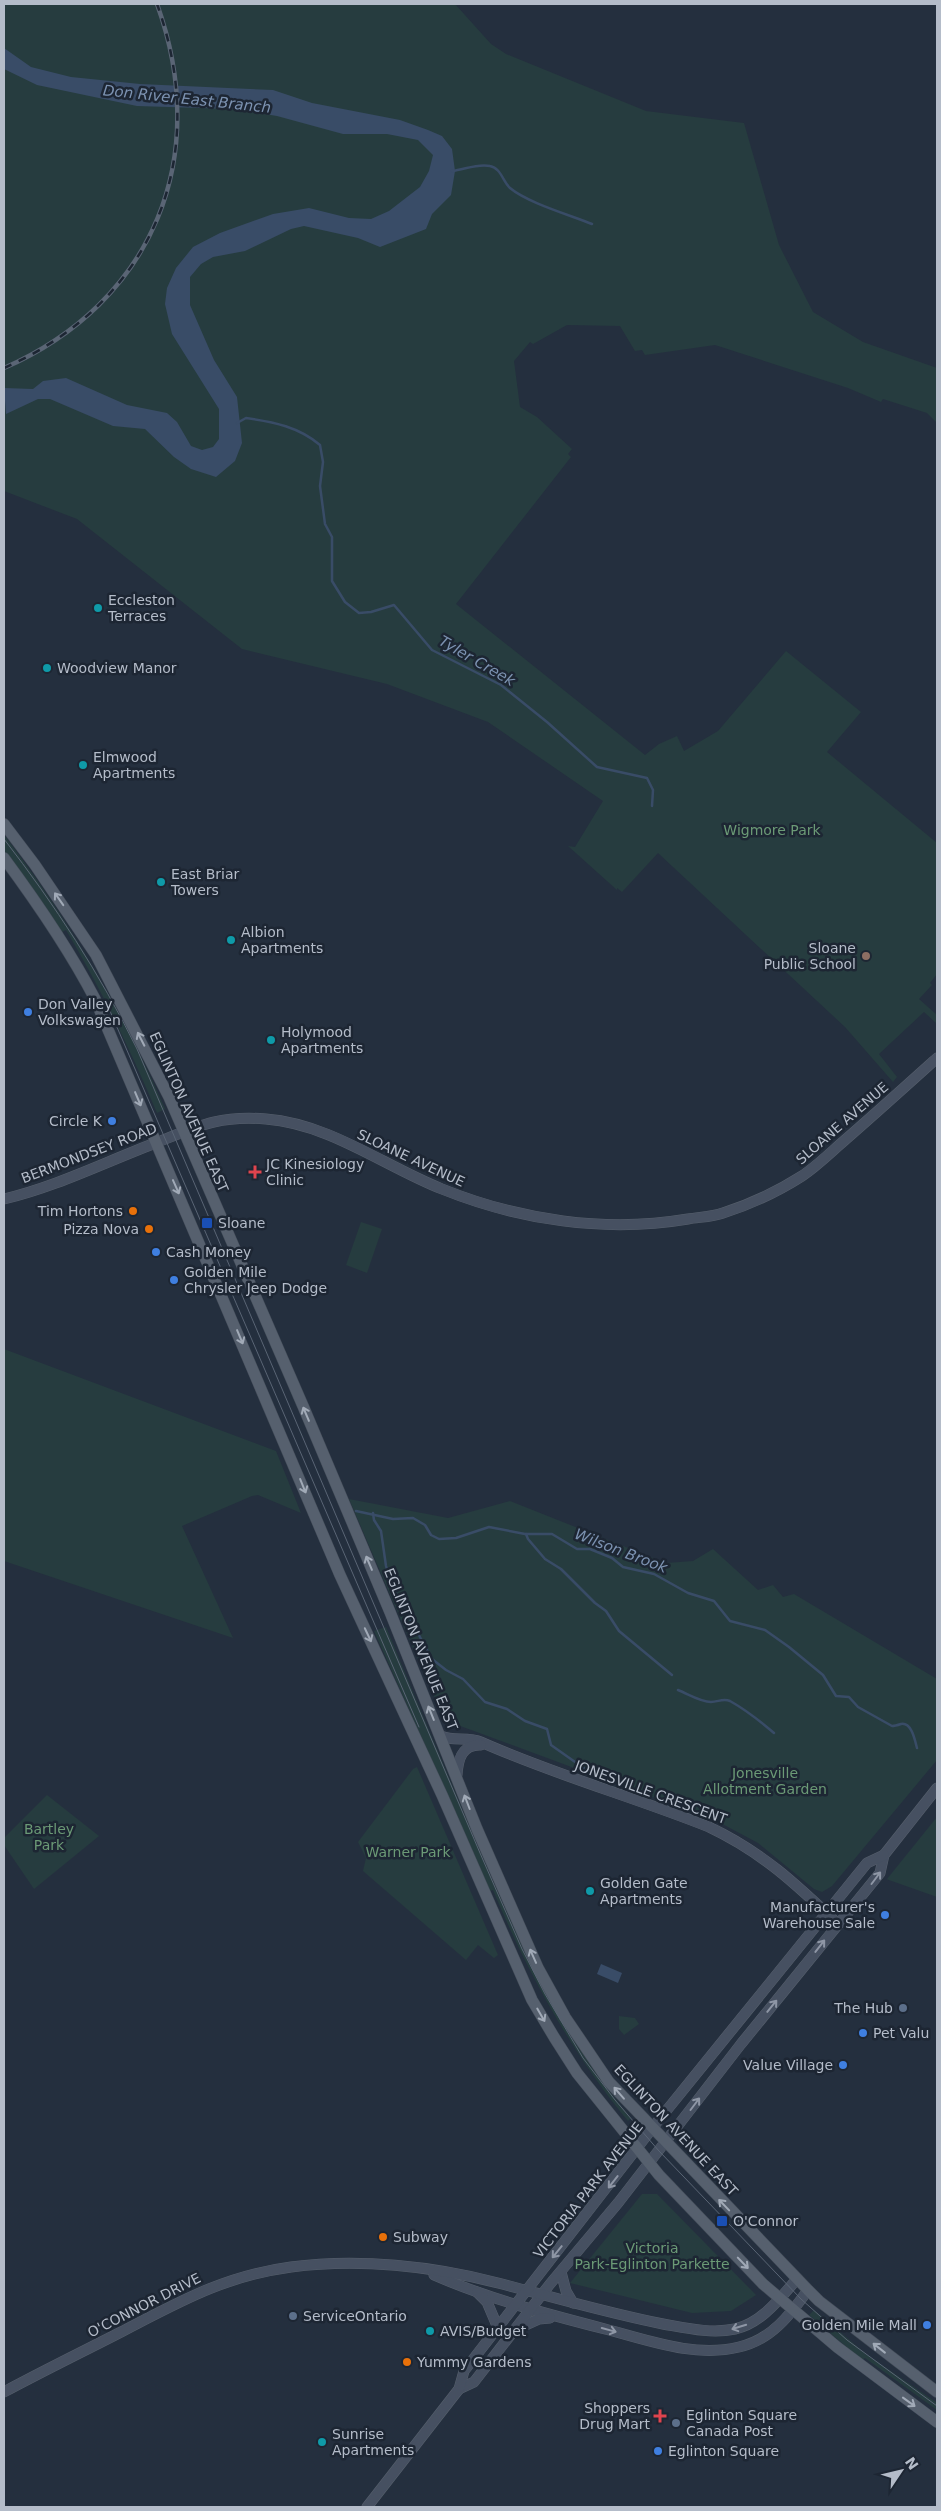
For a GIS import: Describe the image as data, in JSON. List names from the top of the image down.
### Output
{
  "streets": {
    "main road": [
      "EGLINTON AVENUE EAST",
      "SLOANE AVENUE",
      "BERMONDSEY ROAD",
      "JONESVILLE CRESCENT",
      "VICTORIA PARK AVENUE",
      "O'CONNOR DRIVE"
    ]
  },
  "crossings": [
    ["EGLINTON AVENUE EAST", "SLOANE AVENUE"],
    ["EGLINTON AVENUE EAST", "BERMONDSEY ROAD"],
    ["EGLINTON AVENUE EAST", "JONESVILLE CRESCENT"],
    ["EGLINTON AVENUE EAST", "VICTORIA PARK AVENUE"],
    ["SLOANE AVENUE", "BERMONDSEY ROAD"],
    ["JONESVILLE CRESCENT", "VICTORIA PARK AVENUE"],
    ["VICTORIA PARK AVENUE", "O'CONNOR DRIVE"]
  ],
  "water": ["Don River East Branch", "Tyler Creek", "Wilson Brook"],
  "parks": [
    "Wigmore Park",
    "Jonesville Allotment Garden",
    "Bartley Park",
    "Warner Park",
    "Victoria Park-Eglinton Parkette"
  ],
  "places": {
    "other": [
      "Eccleston Terraces",
      "Woodview Manor",
      "Elmwood Apartments",
      "East Briar Towers",
      "Albion Apartments",
      "Sloane Public School",
      "Don Valley Volkswagen",
      "Holymood Apartments",
      "Circle K",
      "Tim Hortons",
      "Pizza Nova",
      "Cash Money",
      "Golden Mile Chrysler Jeep Dodge",
      "Golden Gate Apartments",
      "Manufacturer's Warehouse Sale",
      "The Hub",
      "Pet Valu",
      "Value Village",
      "Subway",
      "ServiceOntario",
      "Golden Mile Mall",
      "AVIS/Budget",
      "Yummy Gardens",
      "Eglinton Square Canada Post",
      "Sunrise Apartments",
      "Eglinton Square"
    ],
    "health": ["JC Kinesiology Clinic", "Shoppers Drug Mart"],
    "transit": ["Sloane", "O'Connor"]
  },
  "north": "top right"
}
